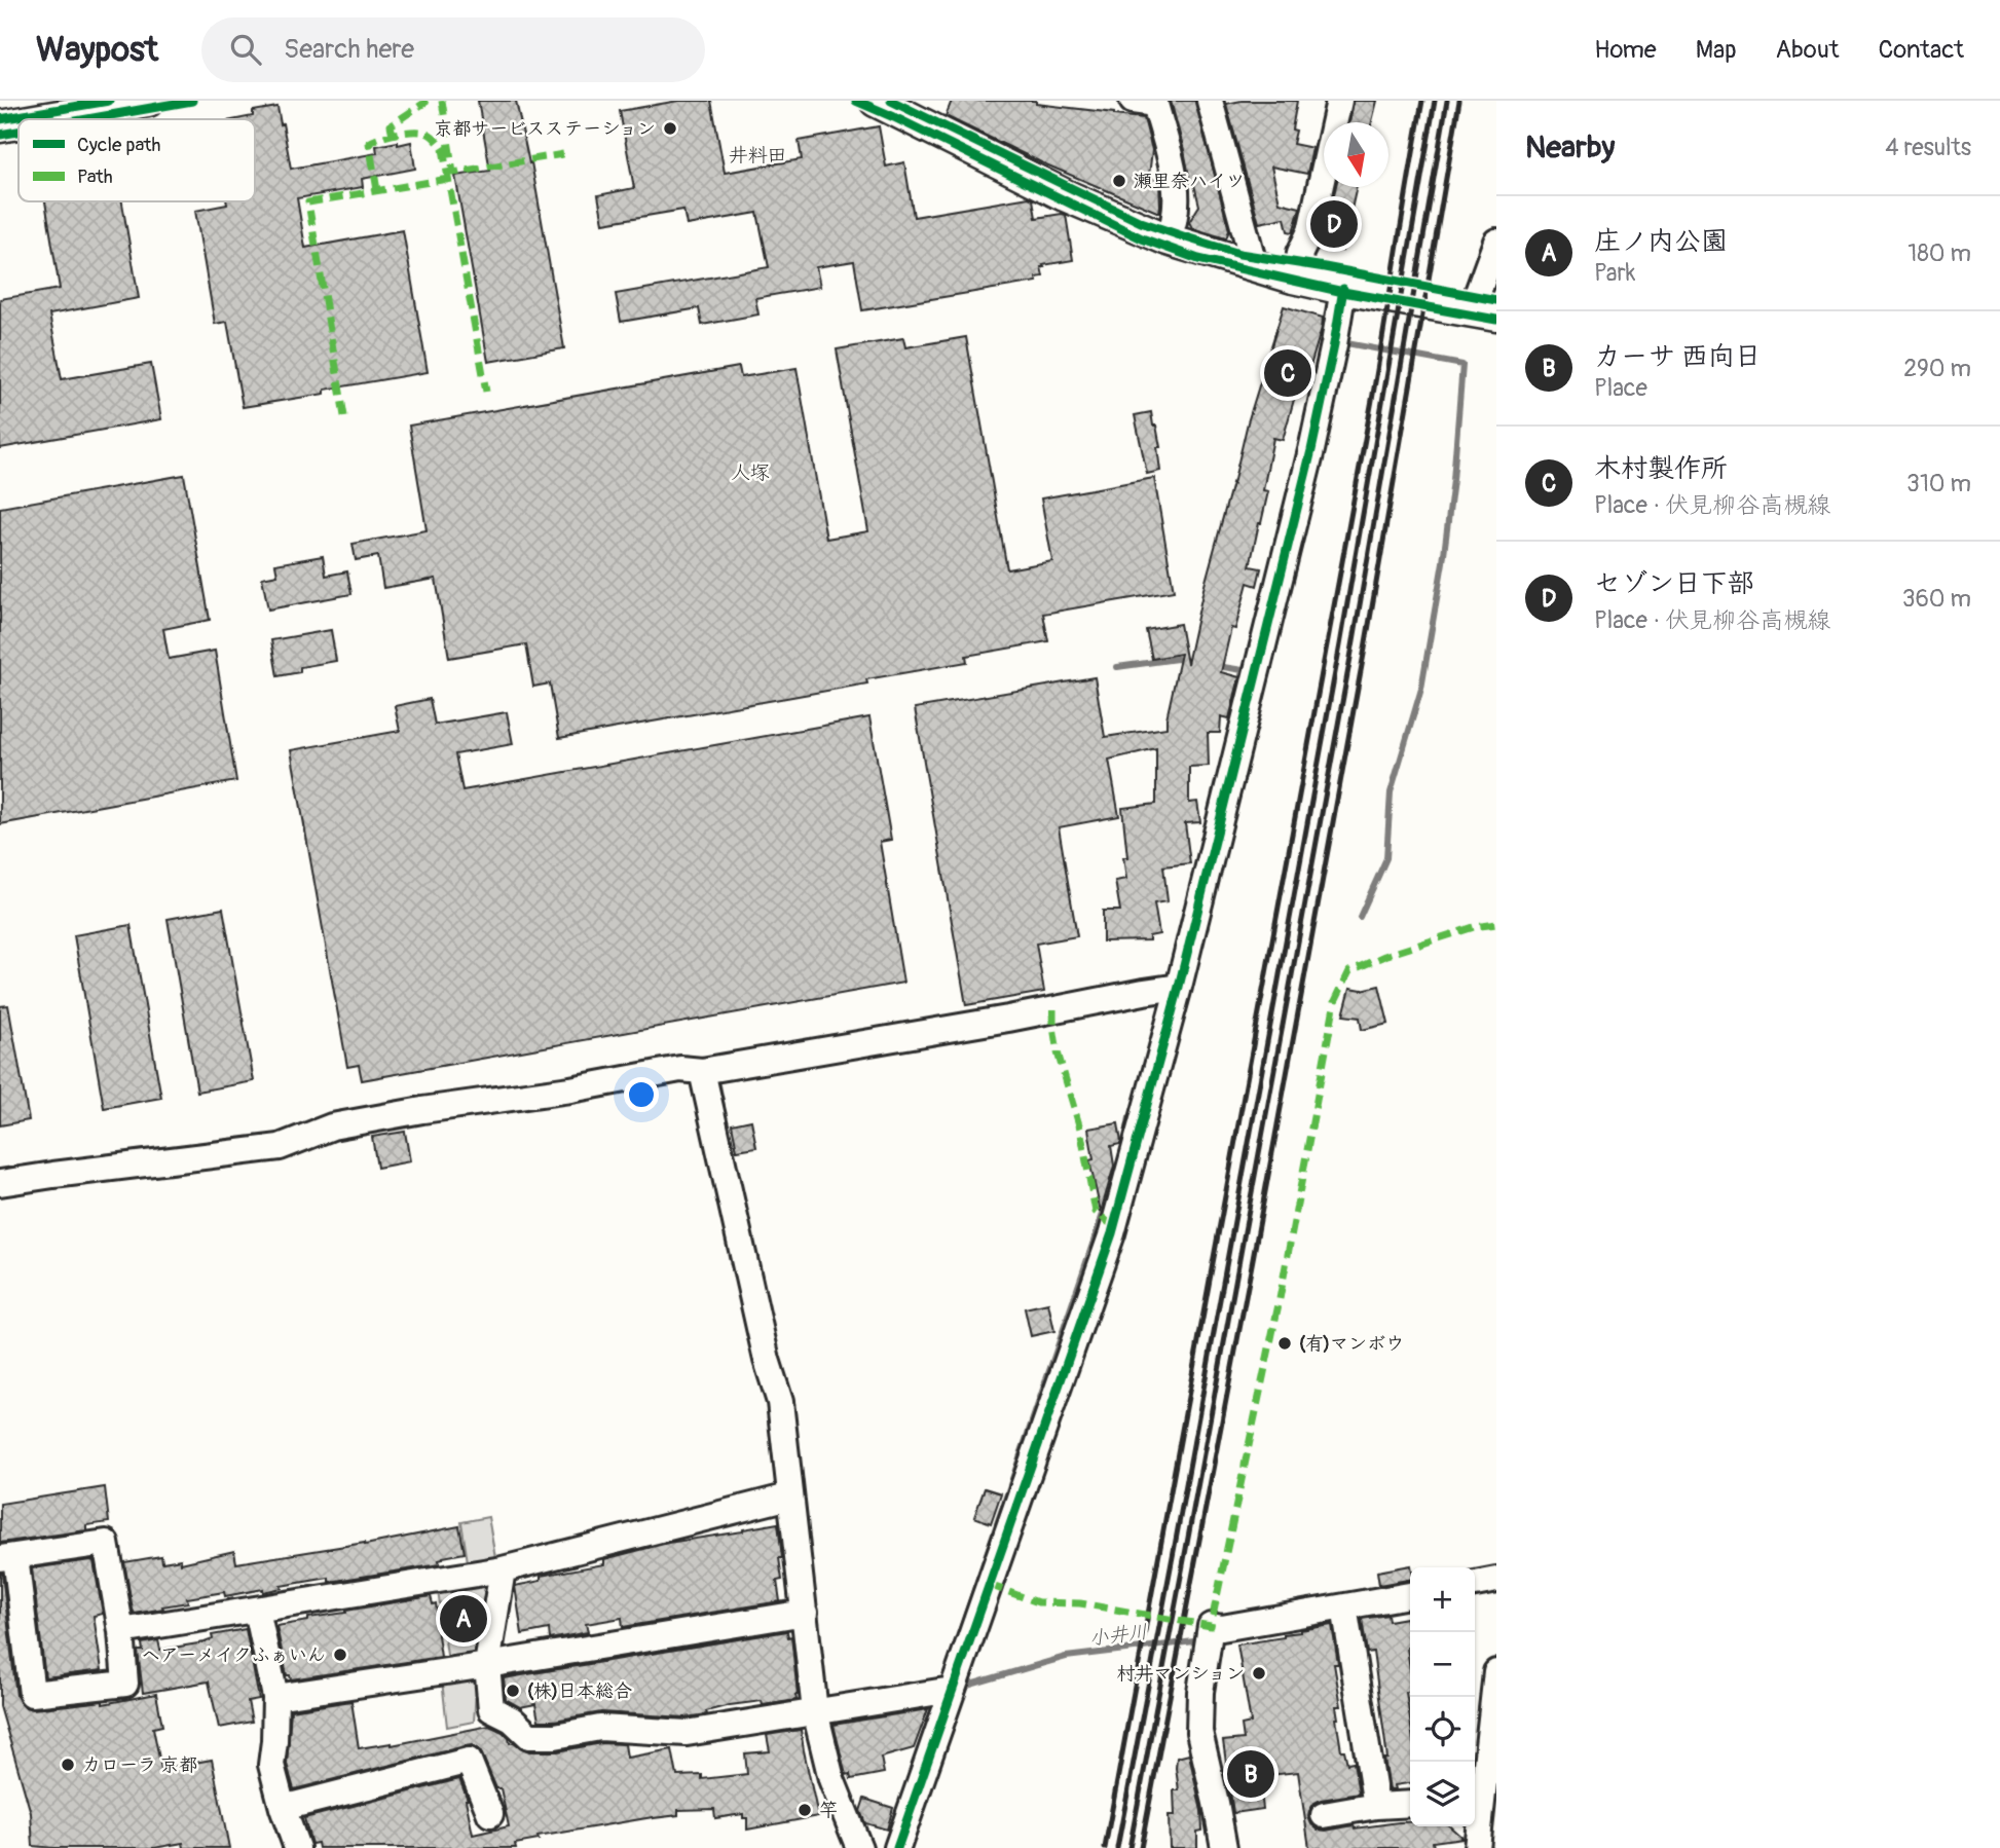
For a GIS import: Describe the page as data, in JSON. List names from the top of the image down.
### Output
{
  "districts": ["井料田", "人塚"],
  "water": ["小井川"],
  "places": [
    "京都サービスステーション",
    "瀬里奈ハイツ",
    "(有)マンボウ",
    "ヘアーメイクふぁいん",
    "村井マンション",
    "(株)日本総合",
    "カローラ 京都",
    "竿"
  ],
  "legend": ["Cycle path", "Path"],
  "north": "bottom",
  "page": {
    "header": "Waypost",
    "search": "Search here",
    "nav": [
      "Home",
      "Map",
      "About",
      "Contact"
    ],
    "heading": ["Nearby", "4 results"],
    "list": [
      {
        "mark": "A",
        "name": "庄ノ内公園",
        "note": "Park",
        "value": "180 m"
      },
      {
        "mark": "B",
        "name": "カーサ 西向日",
        "note": "Place",
        "value": "290 m"
      },
      {
        "mark": "C",
        "name": "木村製作所",
        "note": "Place · 伏見柳谷高槻線",
        "value": "310 m"
      },
      {
        "mark": "D",
        "name": "セゾン日下部",
        "note": "Place · 伏見柳谷高槻線",
        "value": "360 m"
      }
    ],
    "pins": [
      "D",
      "C",
      "A",
      "B"
    ],
    "map_buttons": ["+", "−"]
  }
}
